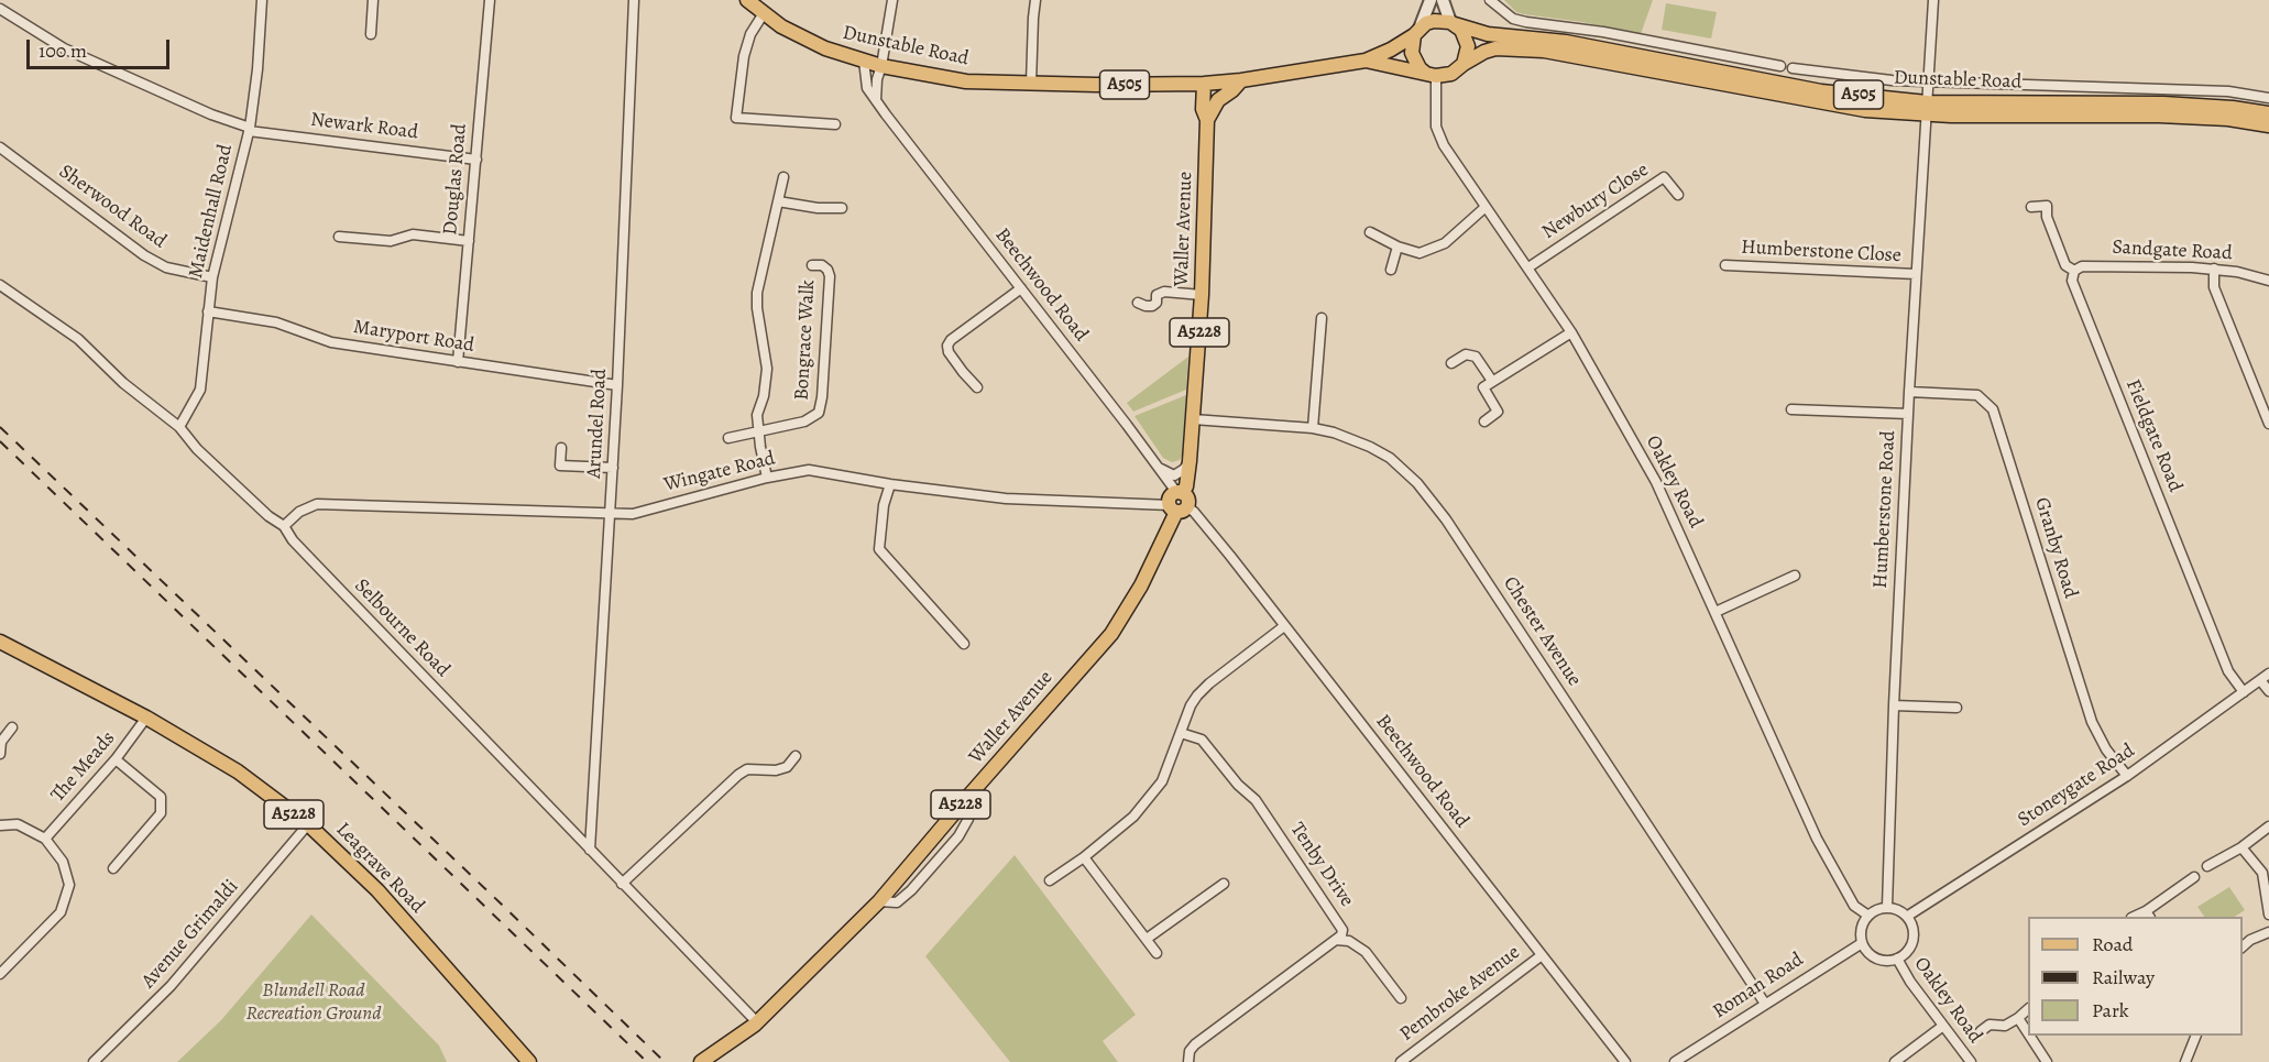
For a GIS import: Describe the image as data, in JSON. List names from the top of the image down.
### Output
{
  "streets": {
    "main road": [
      "Dunstable Road",
      "A505",
      "Waller Avenue",
      "A5228",
      "Leagrave Road"
    ],
    "street": [
      "Newark Road",
      "Douglas Road",
      "Newbury Close",
      "Sherwood Road",
      "Maidenhall Road",
      "Sandgate Road",
      "Humberstone Close",
      "Beechwood Road",
      "Maryport Road",
      "Bongrace Walk",
      "Arundel Road",
      "Fieldgate Road",
      "Wingate Road",
      "Oakley Road",
      "Humberstone Road",
      "Granby Road",
      "Selbourne Road",
      "Chester Avenue",
      "The Meads",
      "Stoneygate Road",
      "Tenby Drive",
      "Avenue Grimaldi",
      "Roman Road",
      "Pembroke Avenue"
    ]
  },
  "crossings": [
    ["Dunstable Road", "A505"],
    ["Dunstable Road", "Beechwood Road"],
    ["Dunstable Road", "Oakley Road"],
    ["Dunstable Road", "Humberstone Road"],
    ["A505", "Waller Avenue"],
    ["A505", "Oakley Road"],
    ["Newark Road", "Douglas Road"],
    ["Newark Road", "Maidenhall Road"],
    ["Douglas Road", "Maryport Road"],
    ["Newbury Close", "Oakley Road"],
    ["Sherwood Road", "Maidenhall Road"],
    ["Maidenhall Road", "Maryport Road"],
    ["Maidenhall Road", "Selbourne Road"],
    ["Waller Avenue", "Beechwood Road"],
    ["Waller Avenue", "Wingate Road"],
    ["Waller Avenue", "Selbourne Road"],
    ["Waller Avenue", "Chester Avenue"],
    ["Sandgate Road", "Fieldgate Road"],
    ["Humberstone Close", "Humberstone Road"],
    ["Beechwood Road", "Wingate Road"],
    ["Beechwood Road", "Pembroke Avenue"],
    ["Maryport Road", "Arundel Road"],
    ["Arundel Road", "Wingate Road"],
    ["Arundel Road", "Selbourne Road"],
    ["Fieldgate Road", "Stoneygate Road"],
    ["Wingate Road", "Selbourne Road"],
    ["Oakley Road", "Humberstone Road"],
    ["Oakley Road", "Stoneygate Road"],
    ["Oakley Road", "Roman Road"],
    ["Humberstone Road", "Granby Road"],
    ["Humberstone Road", "Stoneygate Road"],
    ["Humberstone Road", "Roman Road"],
    ["Granby Road", "Stoneygate Road"],
    ["Chester Avenue", "Roman Road"],
    ["The Meads", "Leagrave Road"],
    ["Stoneygate Road", "Roman Road"],
    ["Leagrave Road", "Avenue Grimaldi"]
  ],
  "parks": ["Blundell Road Recreation Ground"],
  "legend": ["Road", "Railway", "Park"],
  "scale_bar": "100 m"
}
